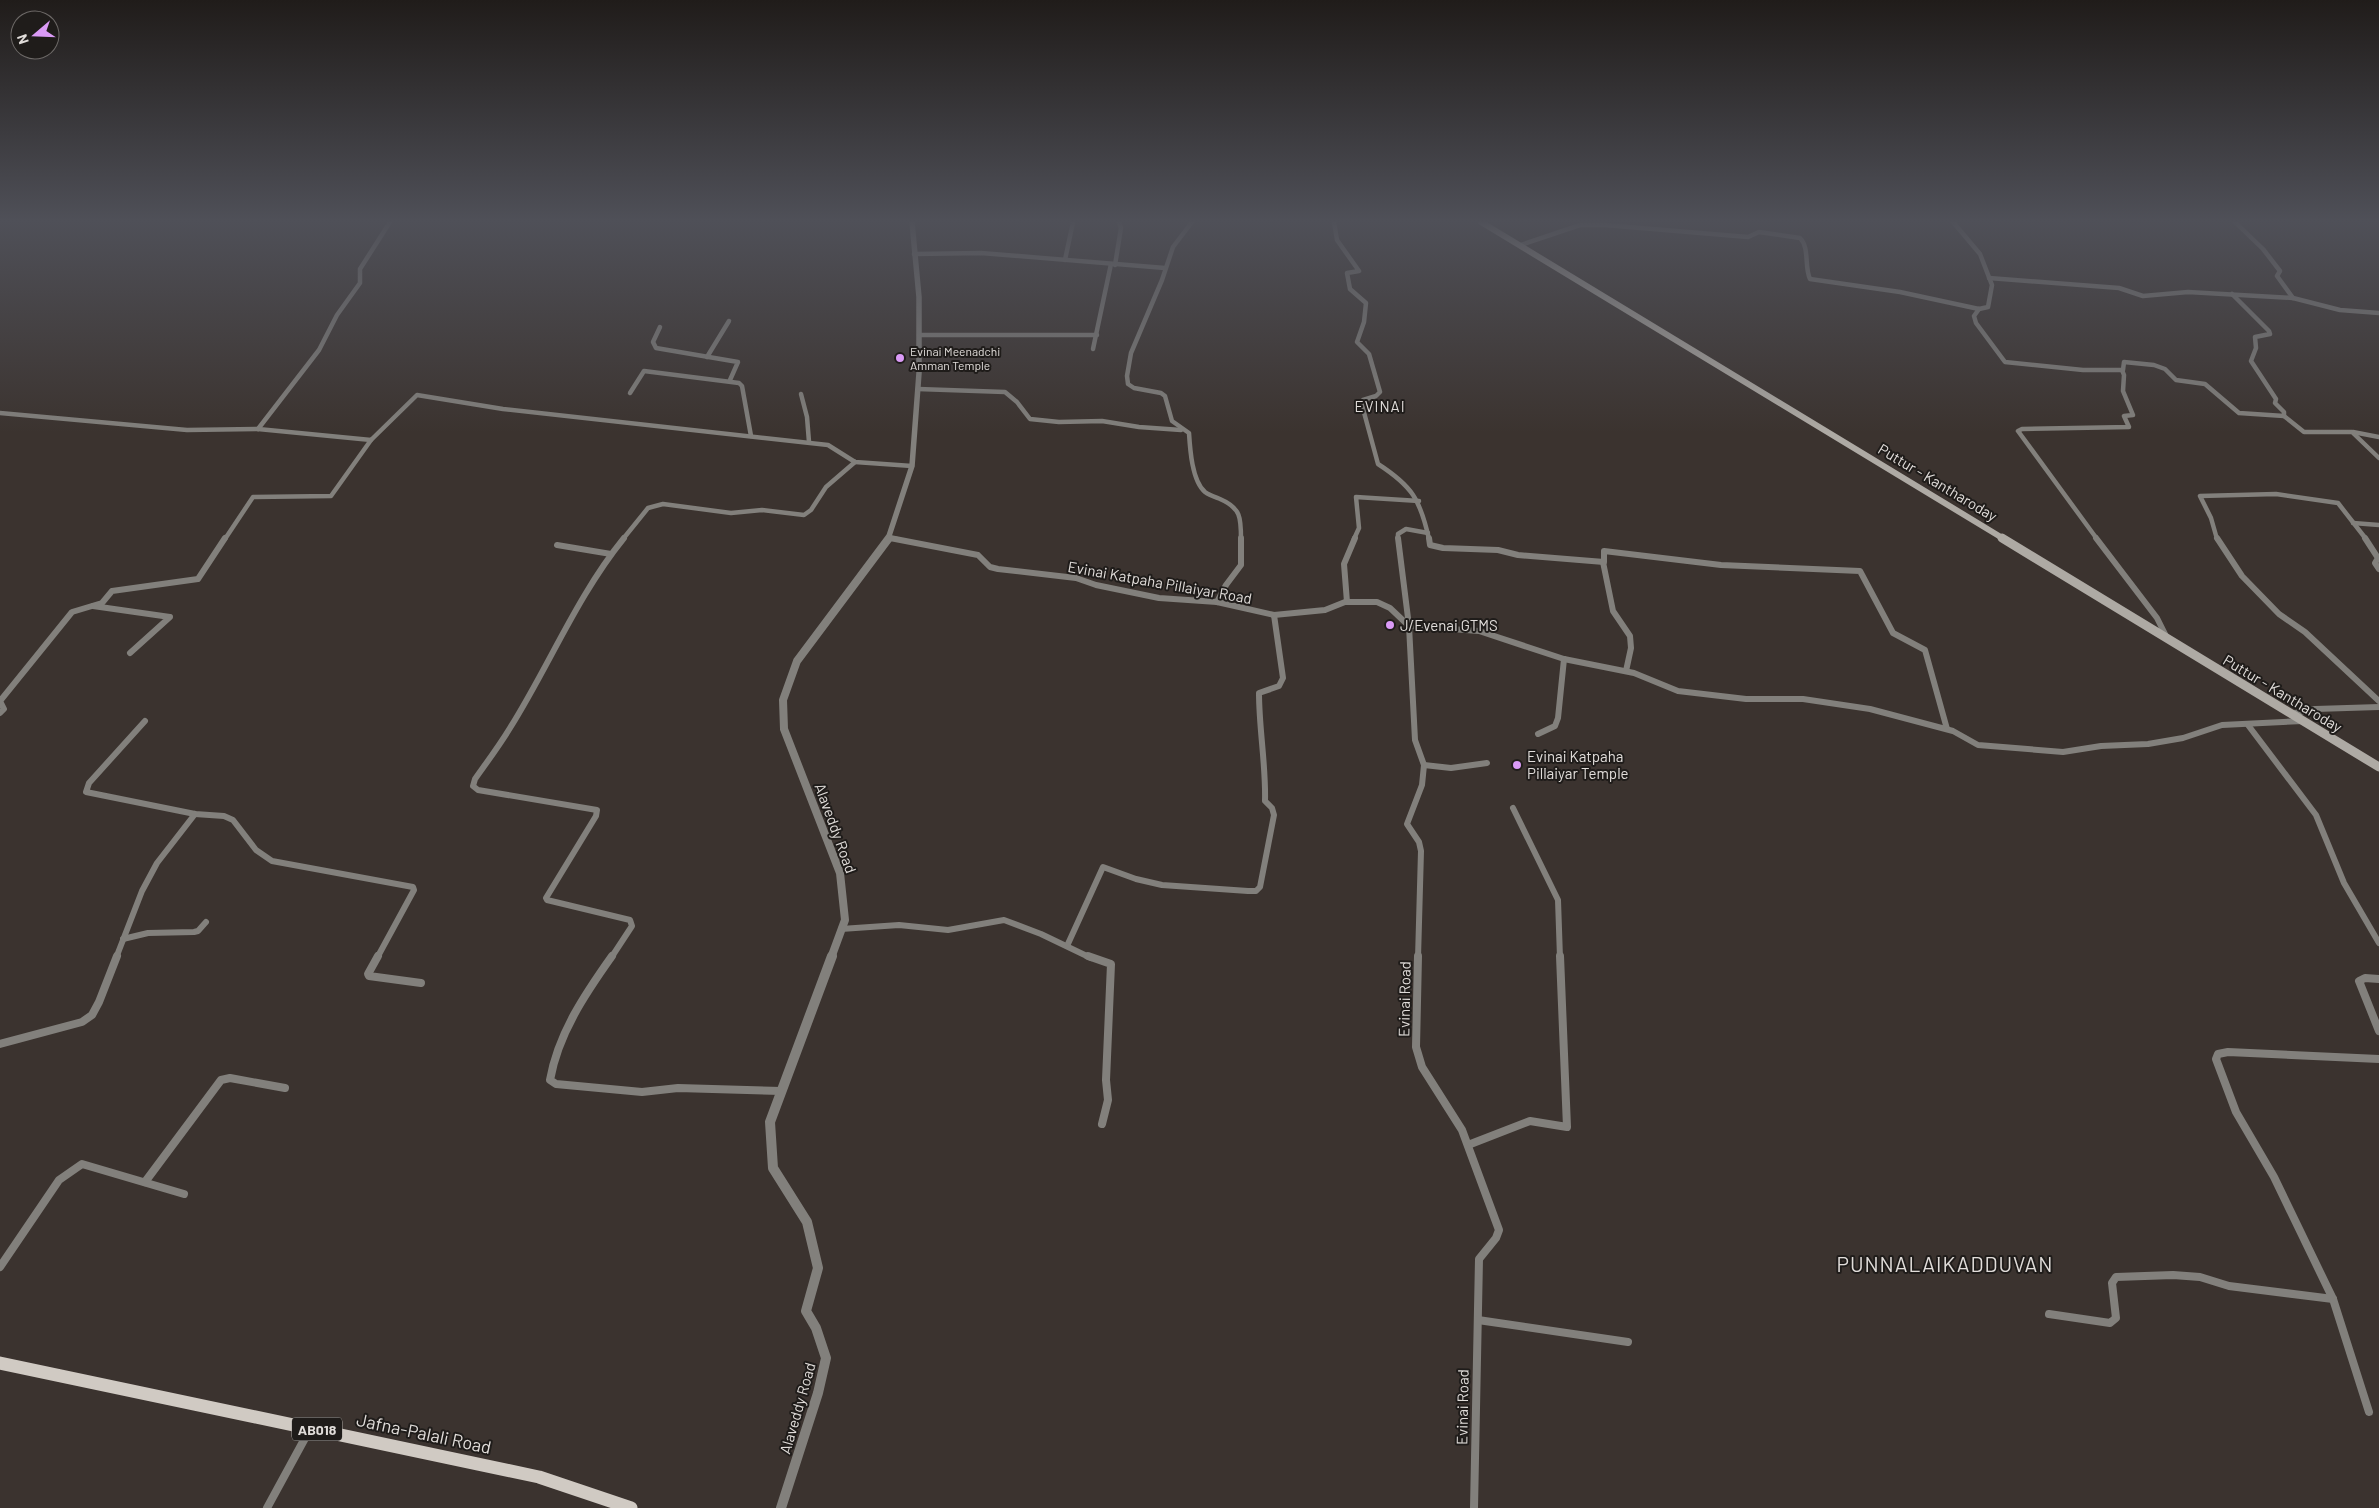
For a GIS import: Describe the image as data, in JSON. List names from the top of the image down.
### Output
{
  "streets": {
    "main road": ["Puttur - Kantharoday", "AB018", "Jafna-Palali Road"],
    "street": ["Evinai Katpaha Pillaiyar Road", "Alaveddy Road", "Evinai Road"]
  },
  "crossings": [
    ["Evinai Katpaha Pillaiyar Road", "Alaveddy Road"],
    ["Evinai Katpaha Pillaiyar Road", "Evinai Road"]
  ],
  "districts": ["EVINAI", "PUNNALAIKADDUVAN"],
  "places": ["Evinai Meenadchi Amman Temple", "J/Evenai GTMS", "Evinai Katpaha Pillaiyar Temple"],
  "north": "left"
}
